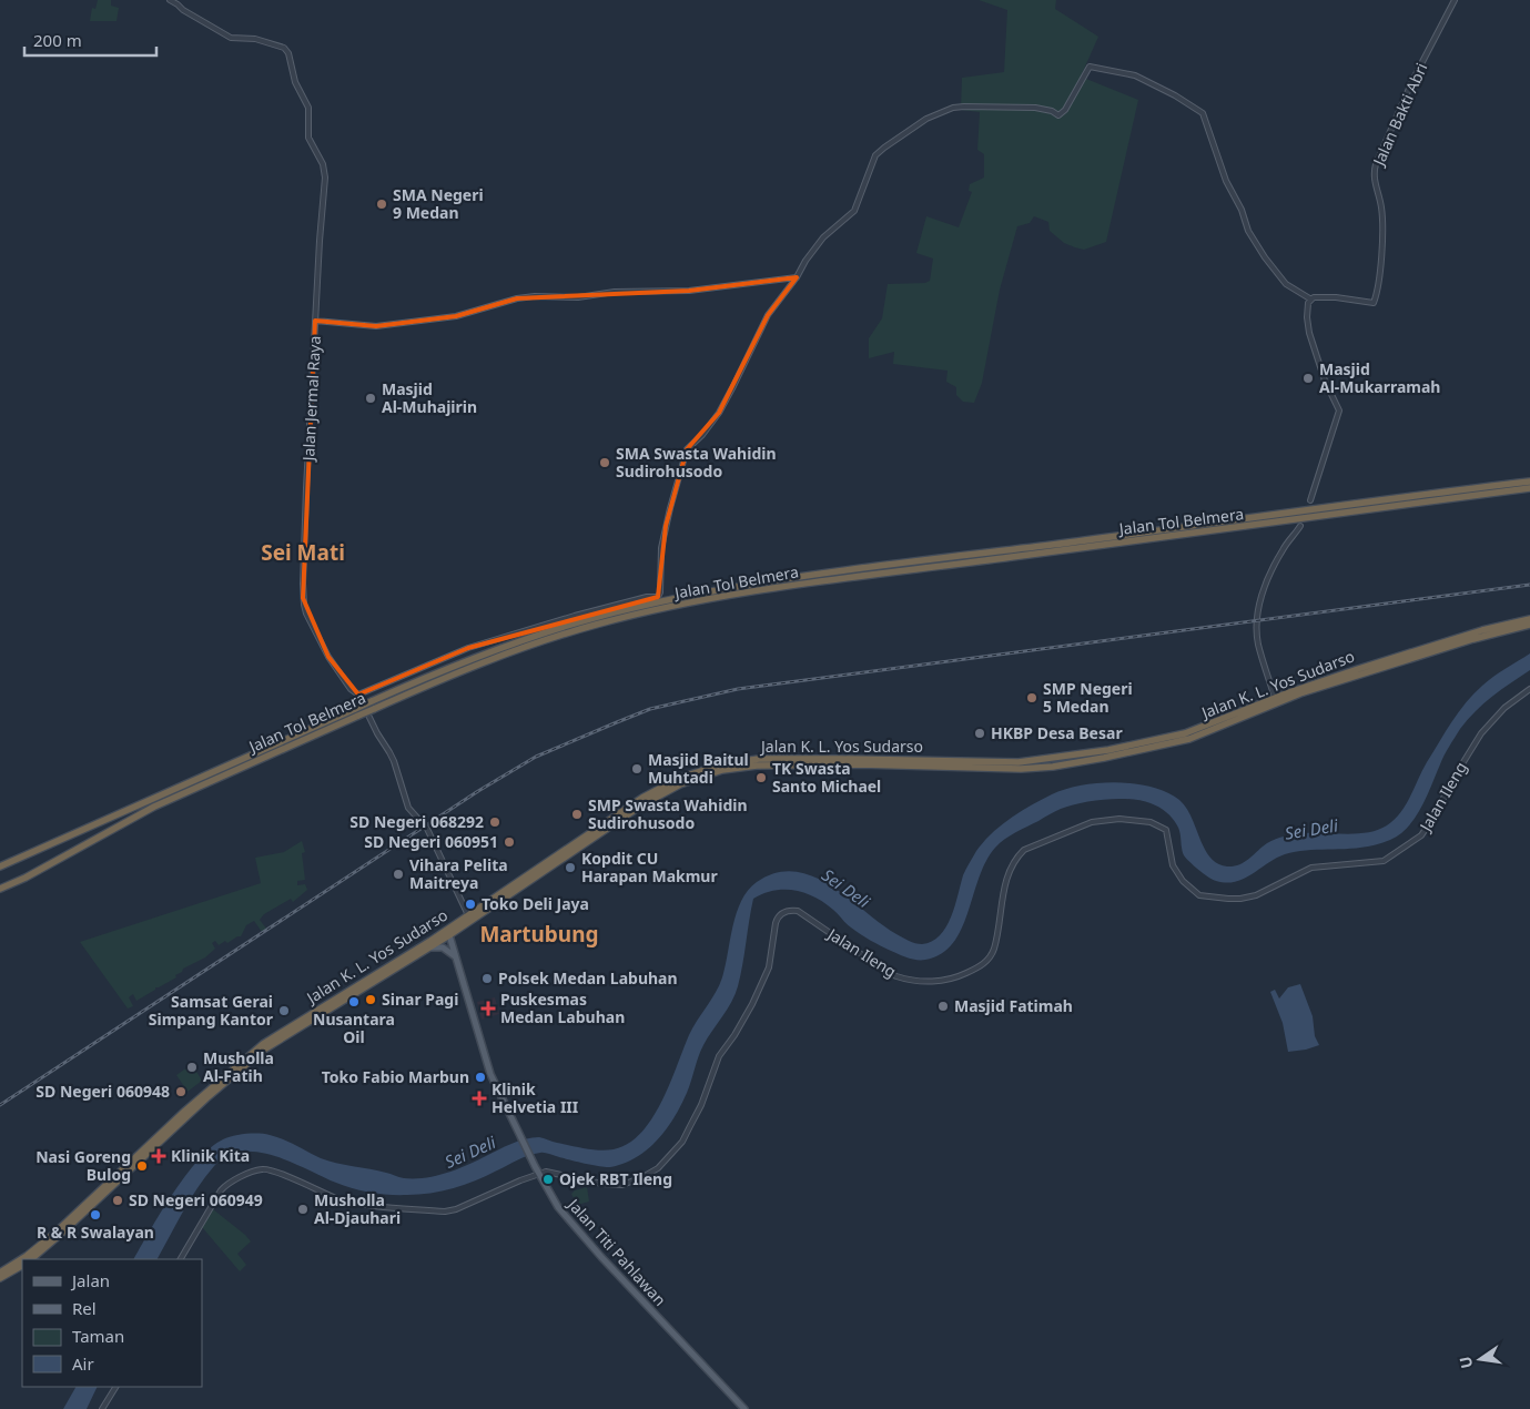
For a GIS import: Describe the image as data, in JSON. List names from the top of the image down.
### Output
{
  "streets": {
    "highway": ["Jalan Tol Belmera", "Jalan K. L. Yos Sudarso"],
    "main road": ["Jalan Titi Pahlawan"],
    "street": ["Jalan Bakti Abri", "Jalan Jermal Raya", "Jalan Ileng"]
  },
  "crossings": [
    ["Jalan Jermal Raya", "Jalan K. L. Yos Sudarso"],
    ["Jalan K. L. Yos Sudarso", "Jalan Titi Pahlawan"],
    ["Jalan Ileng", "Jalan Titi Pahlawan"]
  ],
  "districts": ["Sei Mati", "Martubung"],
  "water": ["Sei Deli"],
  "places": {
    "other": [
      "SMA Negeri 9 Medan",
      "Masjid Al-Mukarramah",
      "Masjid Al-Muhajirin",
      "SMA Swasta Wahidin Sudirohusodo",
      "SMP Negeri 5 Medan",
      "HKBP Desa Besar",
      "Masjid Baitul Muhtadi",
      "TK Swasta Santo Michael",
      "SMP Swasta Wahidin Sudirohusodo",
      "SD Negeri 068292",
      "SD Negeri 060951",
      "Kopdit CU Harapan Makmur",
      "Vihara Pelita Maitreya",
      "Toko Deli Jaya",
      "Polsek Medan Labuhan",
      "Sinar Pagi",
      "Nusantara Oil",
      "Masjid Fatimah",
      "Samsat Gerai Simpang Kantor",
      "Musholla Al-Fatih",
      "Toko Fabio Marbun",
      "SD Negeri 060948",
      "Nasi Goreng Bulog",
      "Ojek RBT Ileng",
      "SD Negeri 060949",
      "Musholla Al-Djauhari",
      "R & R Swalayan"
    ],
    "health": ["Puskesmas Medan Labuhan", "Klinik Helvetia III", "Klinik Kita"]
  },
  "legend": [
    "Jalan",
    "Rel",
    "Taman",
    "Air"
  ],
  "scale_bar": "200 m",
  "north": "left"
}
